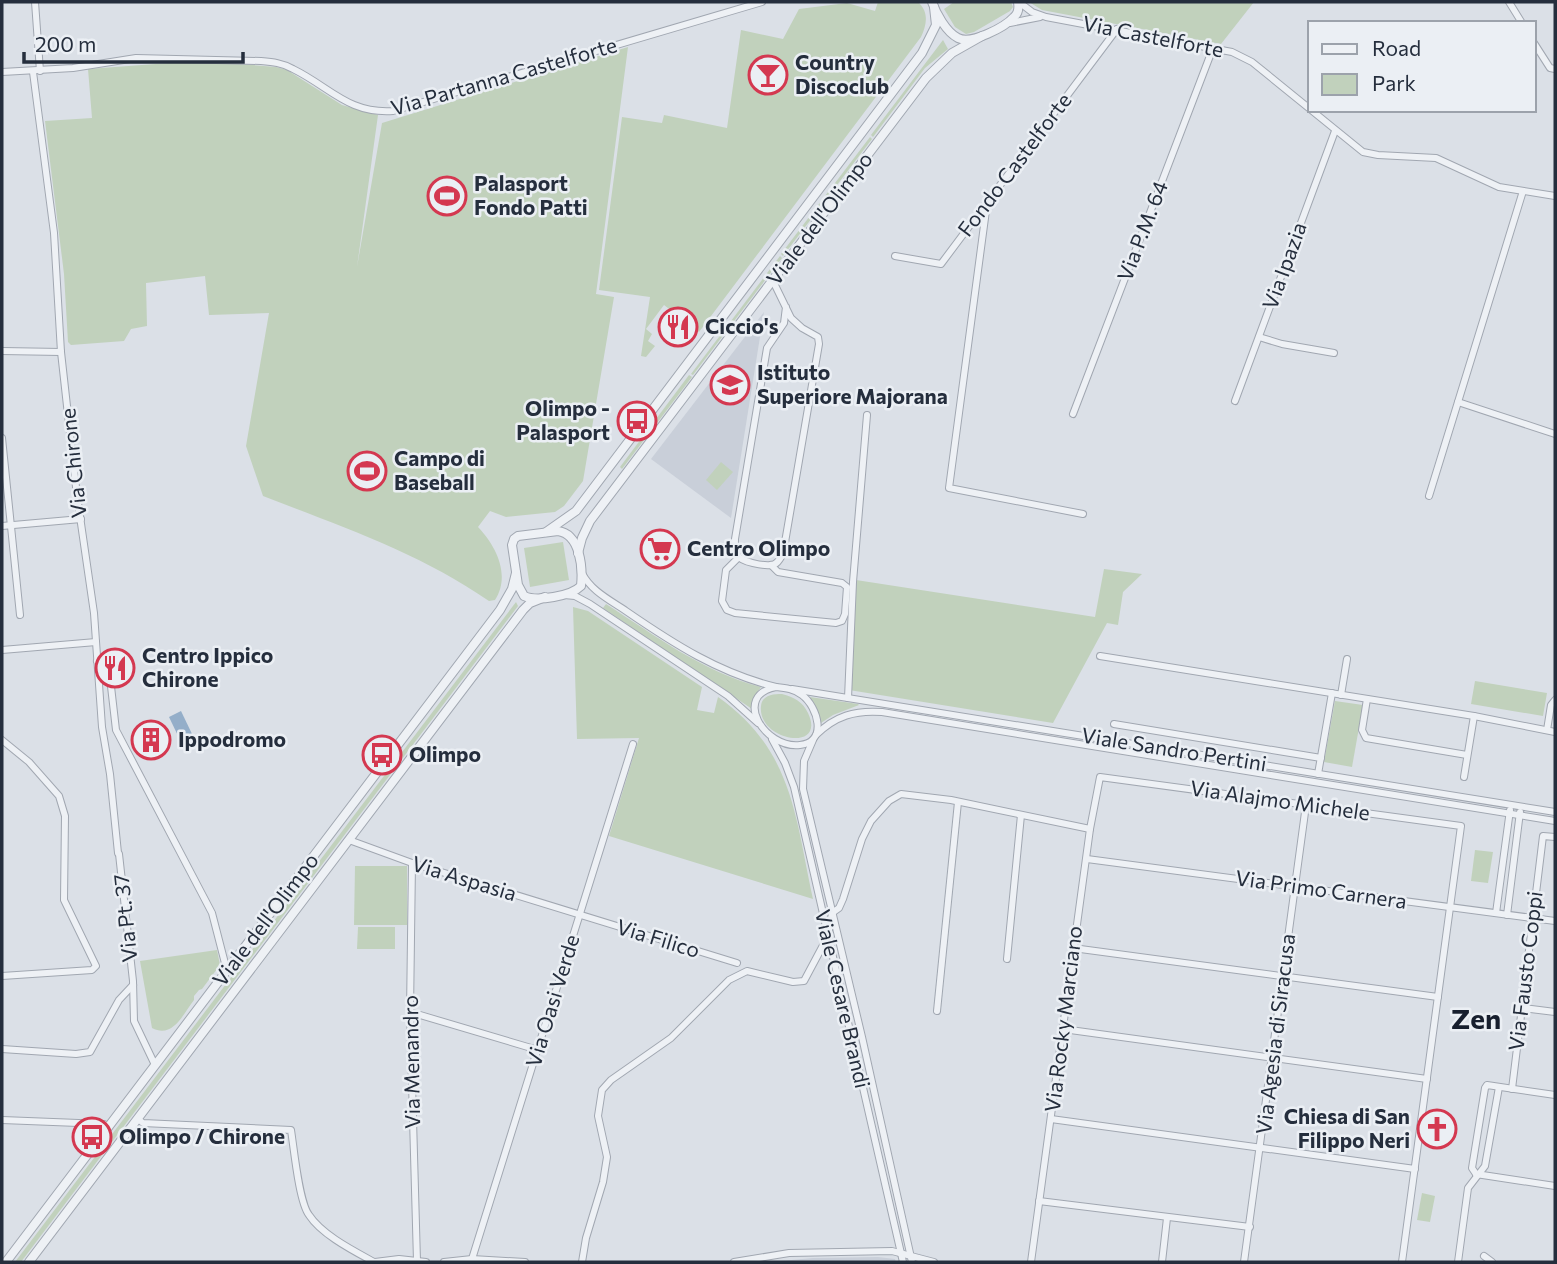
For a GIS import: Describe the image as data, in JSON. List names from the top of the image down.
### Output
{
  "streets": {
    "street": [
      "Via Castelforte",
      "Via Partanna Castelforte",
      "Fondo Castelforte",
      "Viale dell'Olimpo",
      "Via P.M. 64",
      "Via Ipazia",
      "Via Chirone",
      "Viale Sandro Pertini",
      "Via Alajmo Michele",
      "Via Aspasia",
      "Via Primo Carnera",
      "Via Pt. 37",
      "Via Filico",
      "Via Fausto Coppi",
      "Viale Cesare Brandi",
      "Via Oasi Verde",
      "Via Rocky Marciano",
      "Via Agesia di Siracusa",
      "Via Menandro"
    ]
  },
  "crossings": [
    ["Via Castelforte", "Fondo Castelforte"],
    ["Via Castelforte", "Viale dell'Olimpo"],
    ["Via Castelforte", "Via P.M. 64"],
    ["Via Castelforte", "Via Ipazia"],
    ["Via Partanna Castelforte", "Via Chirone"],
    ["Viale dell'Olimpo", "Via Aspasia"],
    ["Via Chirone", "Via Pt. 37"],
    ["Viale Sandro Pertini", "Viale Cesare Brandi"],
    ["Via Alajmo Michele", "Via Primo Carnera"],
    ["Via Alajmo Michele", "Via Rocky Marciano"],
    ["Via Alajmo Michele", "Via Agesia di Siracusa"],
    ["Via Aspasia", "Via Filico"],
    ["Via Aspasia", "Via Oasi Verde"],
    ["Via Aspasia", "Via Menandro"],
    ["Via Primo Carnera", "Via Fausto Coppi"],
    ["Via Primo Carnera", "Via Rocky Marciano"],
    ["Via Primo Carnera", "Via Agesia di Siracusa"],
    ["Via Filico", "Via Oasi Verde"]
  ],
  "districts": ["Zen"],
  "places": {
    "bar": ["Country Discoclub"],
    "sports": ["Palasport Fondo Patti", "Campo di Baseball"],
    "restaurant": ["Ciccio's", "Centro Ippico Chirone"],
    "school or university": ["Istituto Superiore Majorana"],
    "bus stop": ["Olimpo - Palasport", "Olimpo", "Olimpo / Chirone"],
    "supermarket": ["Centro Olimpo"],
    "building": ["Ippodromo"],
    "church": ["Chiesa di San Filippo Neri"]
  },
  "legend": ["Road", "Park"],
  "scale_bar": "200 m"
}
